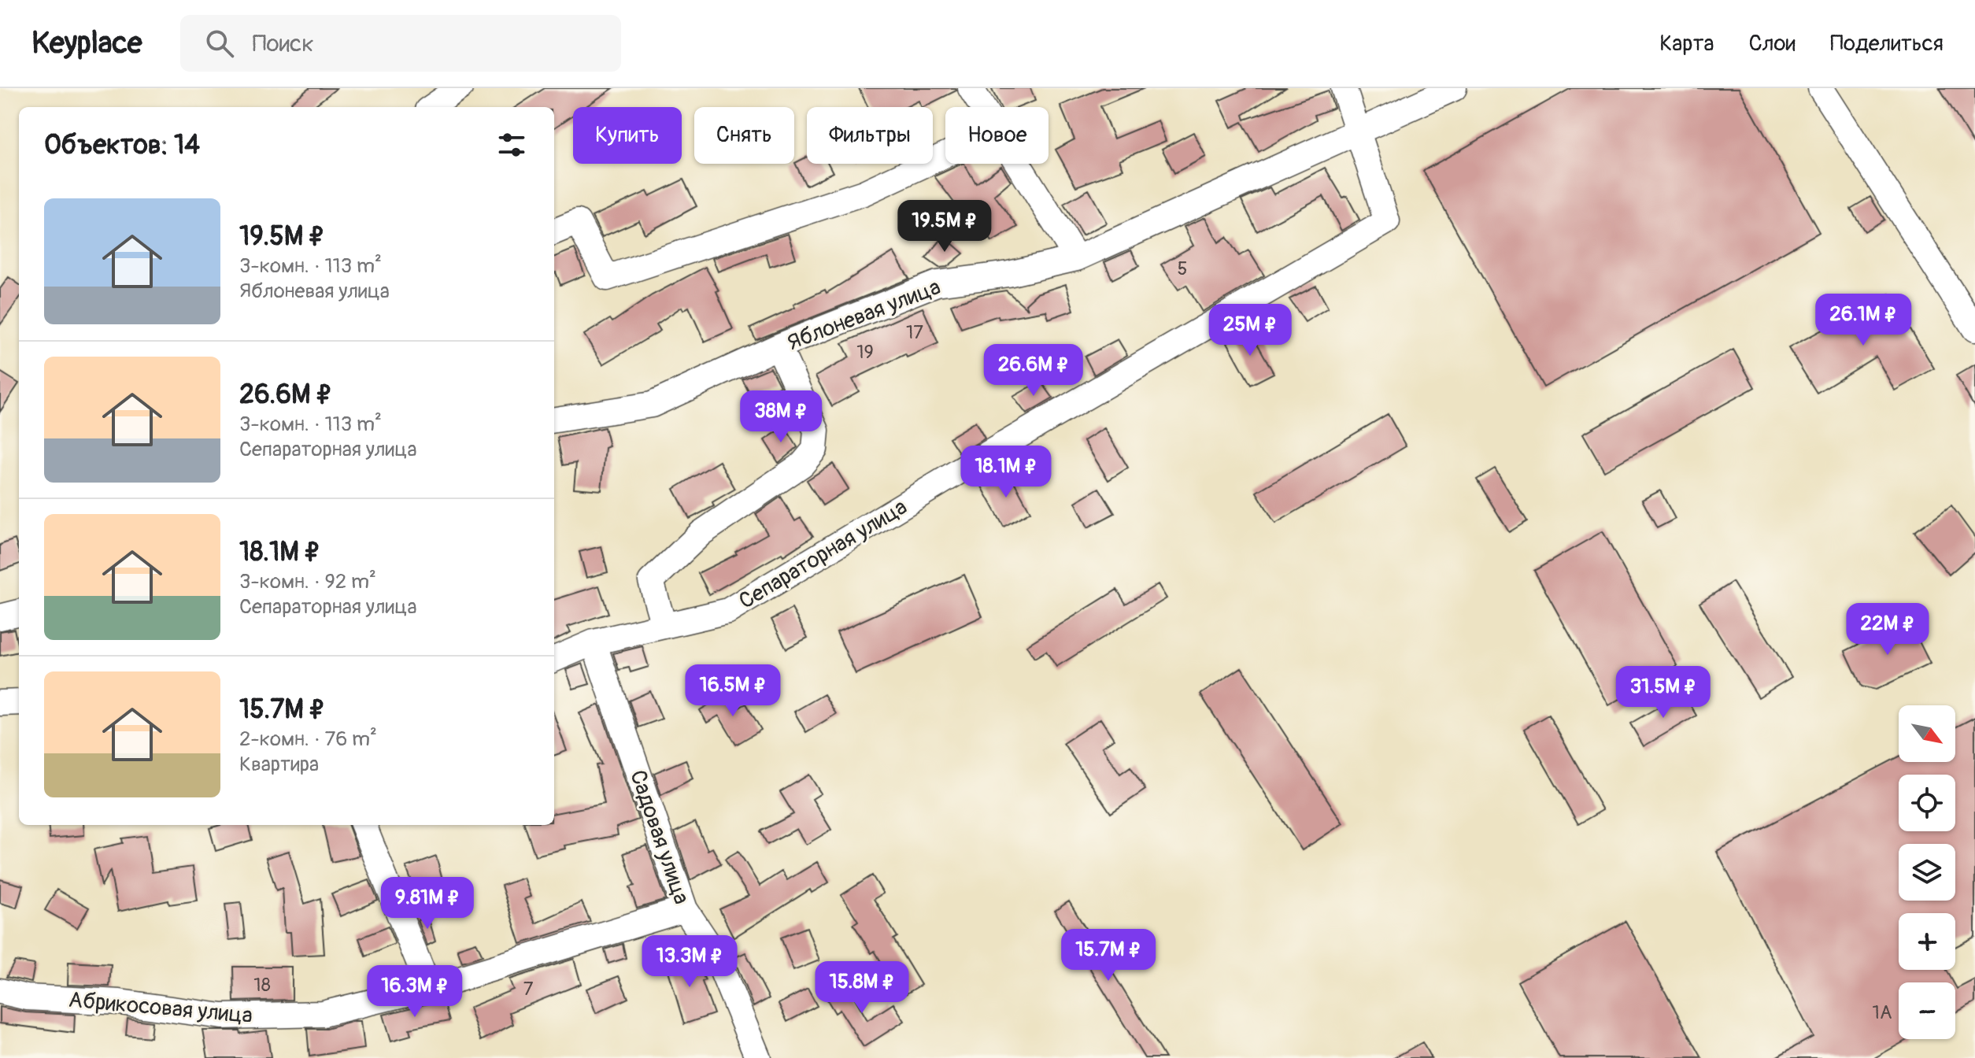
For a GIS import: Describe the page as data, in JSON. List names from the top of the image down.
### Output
{
  "streets": {
    "street": [
      "Яблоневая улица",
      "Сепараторная улица",
      "Садовая улица",
      "Абрикосовая улица"
    ]
  },
  "crossings": [
    ["Яблоневая улица", "Сепараторная улица"],
    ["Сепараторная улица", "Садовая улица"],
    ["Садовая улица", "Абрикосовая улица"]
  ],
  "house_numbers": [
    "5",
    "17",
    "19",
    "18",
    "7",
    "1А"
  ],
  "north": "bottom right",
  "page": {
    "header": "Keyplace",
    "search": "Поиск",
    "nav": ["Карта", "Слои", "Поделиться"],
    "chip": [
      "Купить",
      "Снять",
      "Фильтры",
      "Новое"
    ],
    "heading": "Объектов: 14",
    "list": [
      {
        "name": "19.5M ₽",
        "note": "3-комн. · 113 m² · Яблоневая улица"
      },
      {
        "name": "26.6M ₽",
        "note": "3-комн. · 113 m² · Сепараторная улица"
      },
      {
        "name": "18.1M ₽",
        "note": "3-комн. · 92 m² · Сепараторная улица"
      },
      {
        "name": "15.7M ₽",
        "note": "2-комн. · 76 m² · Квартира"
      }
    ],
    "price": [
      "19.5M ₽",
      "26.1M ₽",
      "25M ₽",
      "26.6M ₽",
      "38M ₽",
      "18.1M ₽",
      "22M ₽",
      "16.5M ₽",
      "31.5M ₽",
      "9.81M ₽",
      "15.7M ₽",
      "13.3M ₽",
      "15.8M ₽",
      "16.3M ₽"
    ],
    "map_buttons": ["+", "−"]
  }
}
